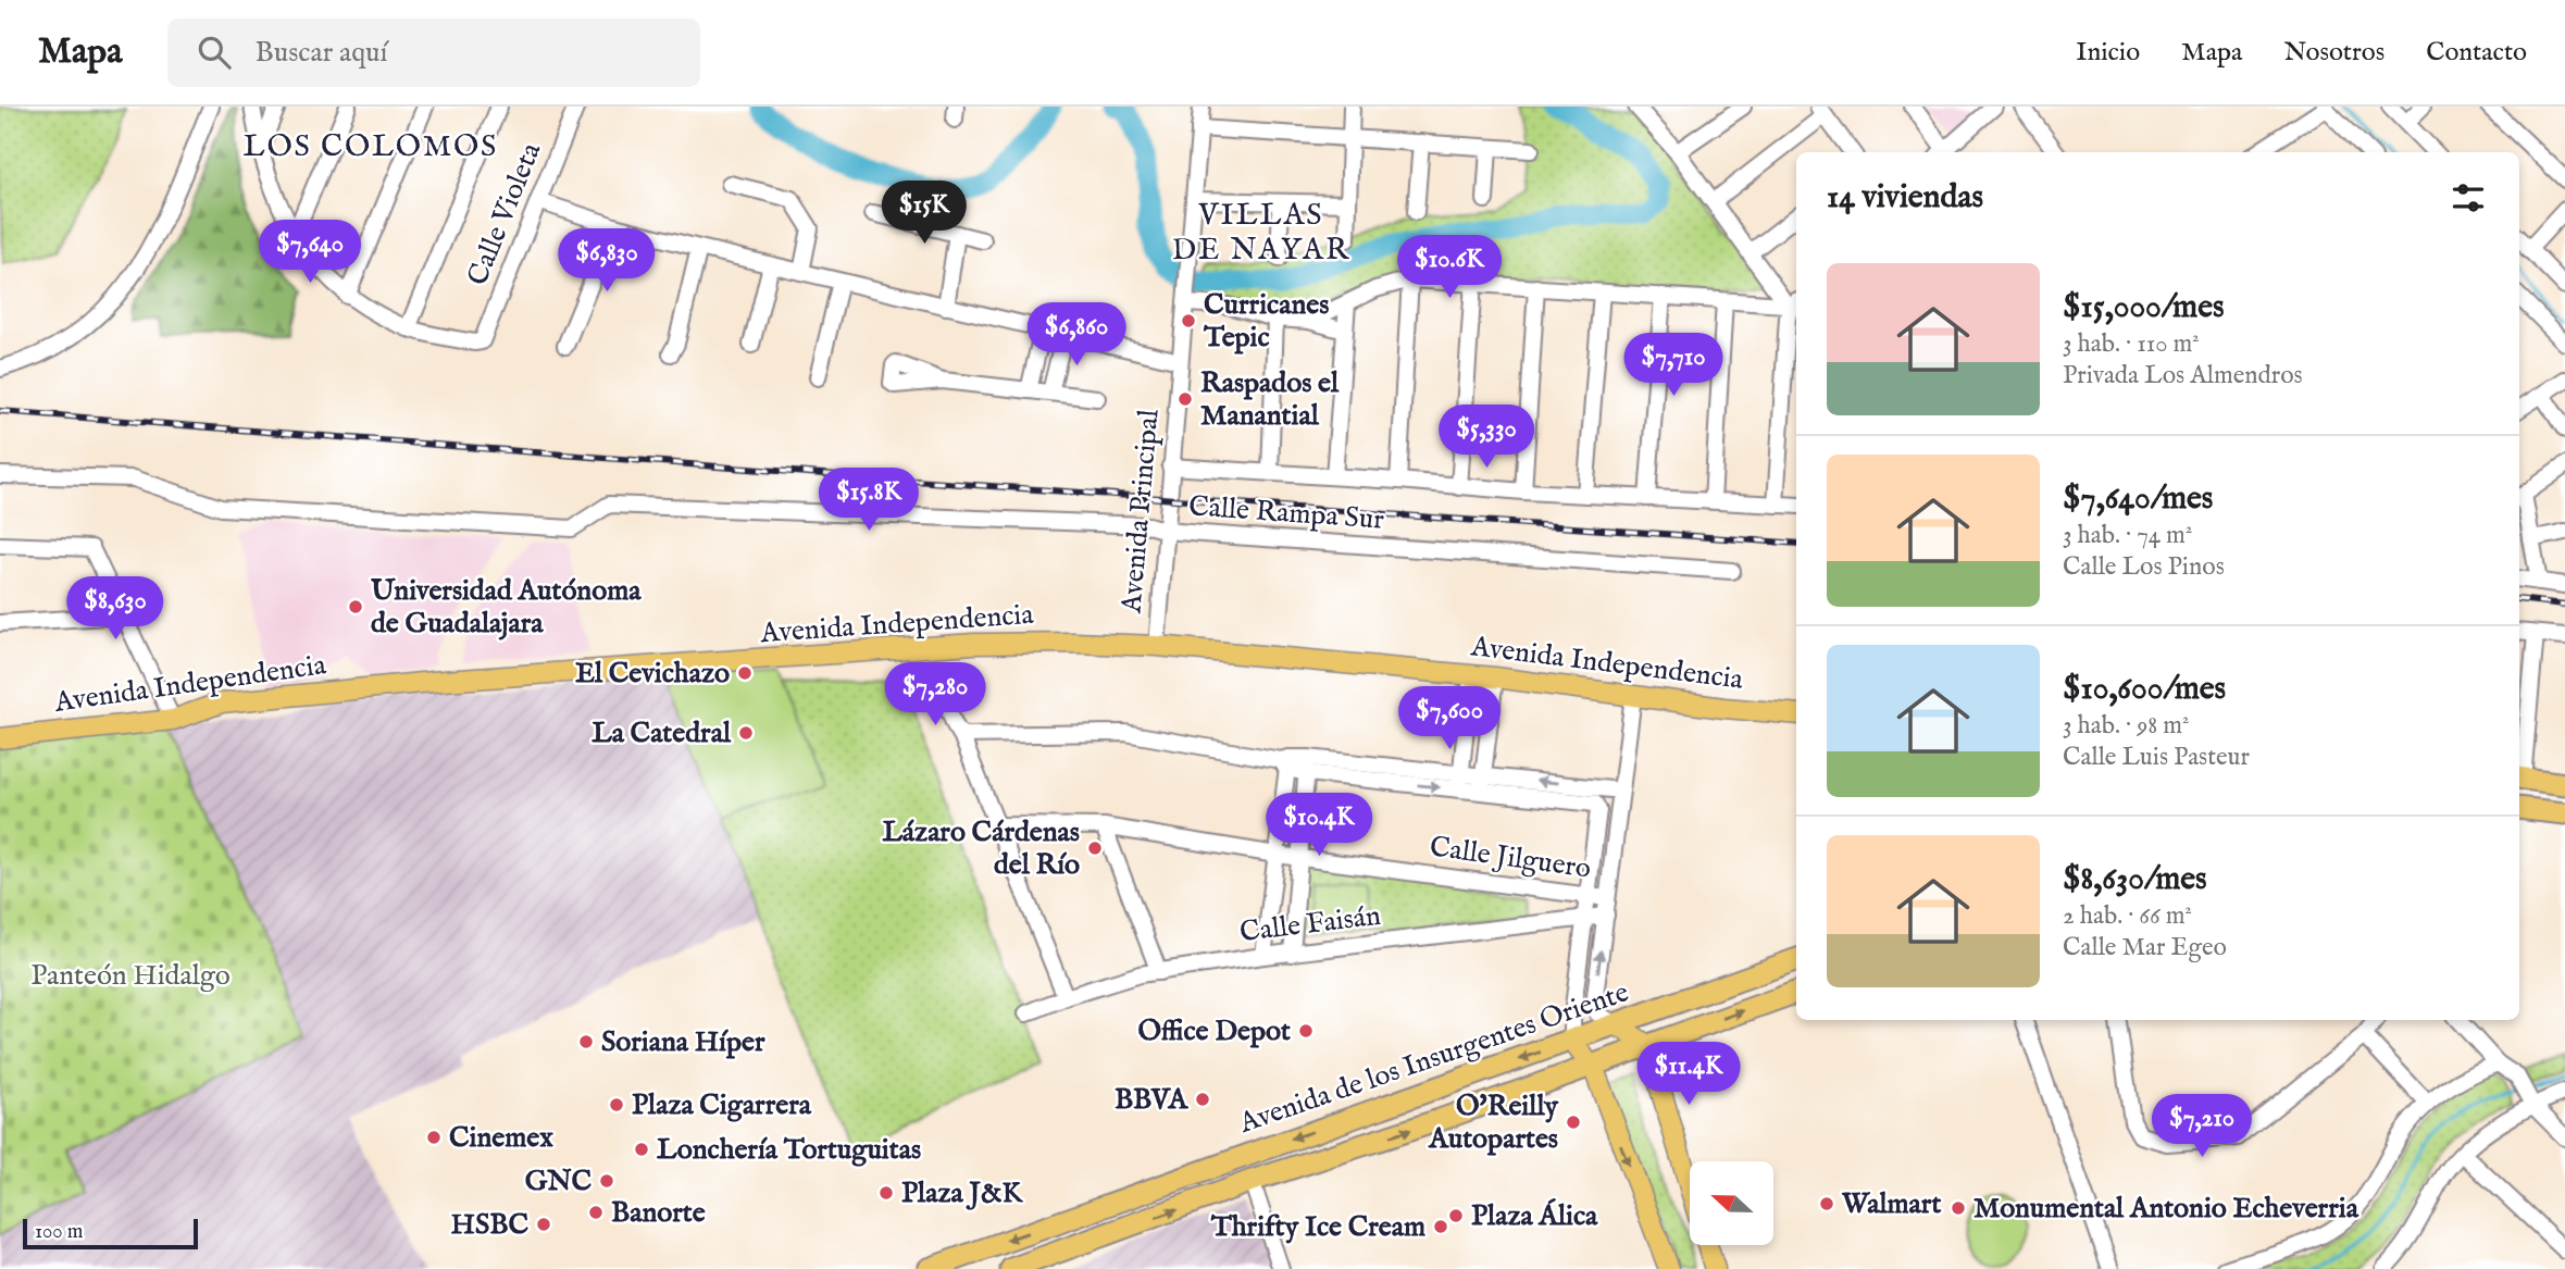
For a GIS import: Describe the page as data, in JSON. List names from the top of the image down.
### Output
{
  "streets": {
    "highway": ["Avenida de los Insurgentes Oriente"],
    "main road": ["Avenida Independencia"],
    "street": [
      "Calle Violeta",
      "Avenida Principal",
      "Calle Rampa Sur",
      "Calle Jilguero",
      "Calle Faisán"
    ]
  },
  "crossings": [
    ["Avenida Principal", "Calle Rampa Sur"],
    ["Avenida Principal", "Avenida Independencia"]
  ],
  "districts": ["LOS COLOMOS", "VILLAS DE NAYAR"],
  "parks": ["Panteón Hidalgo"],
  "places": [
    "Curricanes Tepic",
    "Raspados el Manantial",
    "Universidad Autónoma de Guadalajara",
    "El Cevichazo",
    "La Catedral",
    "Lázaro Cárdenas del Río",
    "Office Depot",
    "Soriana Híper",
    "BBVA",
    "Plaza Cigarrera",
    "O'Reilly Autopartes",
    "Cinemex",
    "Lonchería Tortuguitas",
    "GNC",
    "Plaza J&K",
    "Walmart",
    "Monumental Antonio Echeverria",
    "Banorte",
    "Plaza Álica",
    "HSBC",
    "Thrifty Ice Cream"
  ],
  "scale_bar": "100 m",
  "north": "left",
  "page": {
    "header": "Mapa",
    "search": "Buscar aquí",
    "nav": [
      "Inicio",
      "Mapa",
      "Nosotros",
      "Contacto"
    ],
    "heading": "14 viviendas",
    "price": [
      "$15K",
      "$7,640",
      "$6,830",
      "$10.6K",
      "$6,860",
      "$7,710",
      "$5,330",
      "$15.8K",
      "$8,630",
      "$7,280",
      "$7,600",
      "$10.4K",
      "$11.4K",
      "$7,210"
    ],
    "list": [
      {
        "name": "$15,000/mes",
        "note": "3 hab. · 110 m² · Privada Los Almendros"
      },
      {
        "name": "$7,640/mes",
        "note": "3 hab. · 74 m² · Calle Los Pinos"
      },
      {
        "name": "$10,600/mes",
        "note": "3 hab. · 98 m² · Calle Luis Pasteur"
      },
      {
        "name": "$8,630/mes",
        "note": "2 hab. · 66 m² · Calle Mar Egeo"
      }
    ],
    "scale": "100 m"
  }
}
